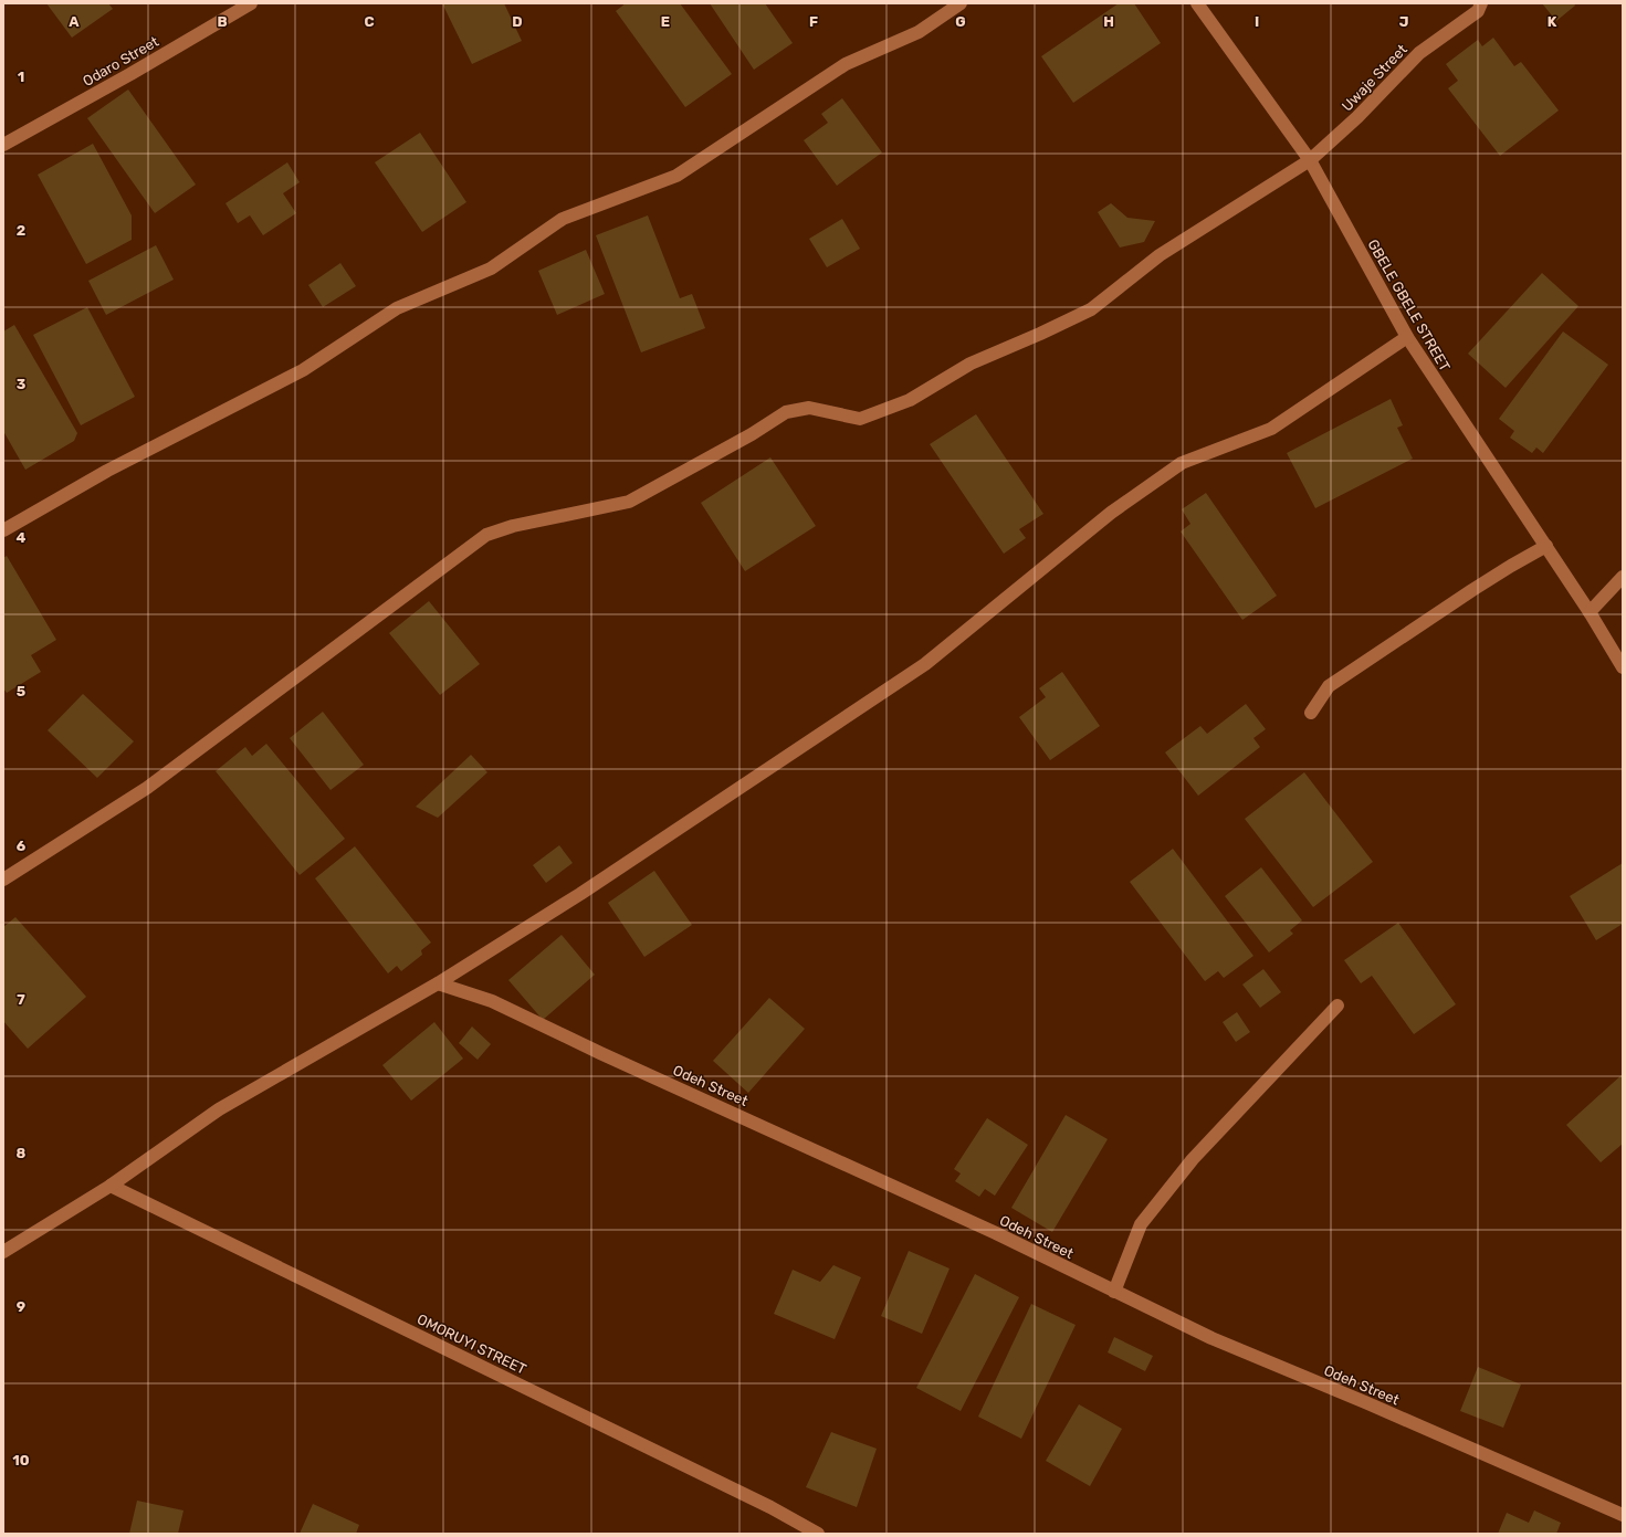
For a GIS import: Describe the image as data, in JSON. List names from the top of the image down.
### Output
{
  "streets": {
    "street": [
      "Odaro Street",
      "Uwaje Street",
      "GBELE GBELE STREET",
      "Odeh Street",
      "OMORUYI STREET"
    ]
  },
  "crossings": [
    ["Uwaje Street", "GBELE GBELE STREET"]
  ],
  "grid": {
    "columns": [
      "A",
      "B",
      "C",
      "D",
      "E",
      "F",
      "G",
      "H",
      "I",
      "J",
      "K"
    ],
    "rows": [
      "1",
      "2",
      "3",
      "4",
      "5",
      "6",
      "7",
      "8",
      "9",
      "10"
    ]
  }
}
